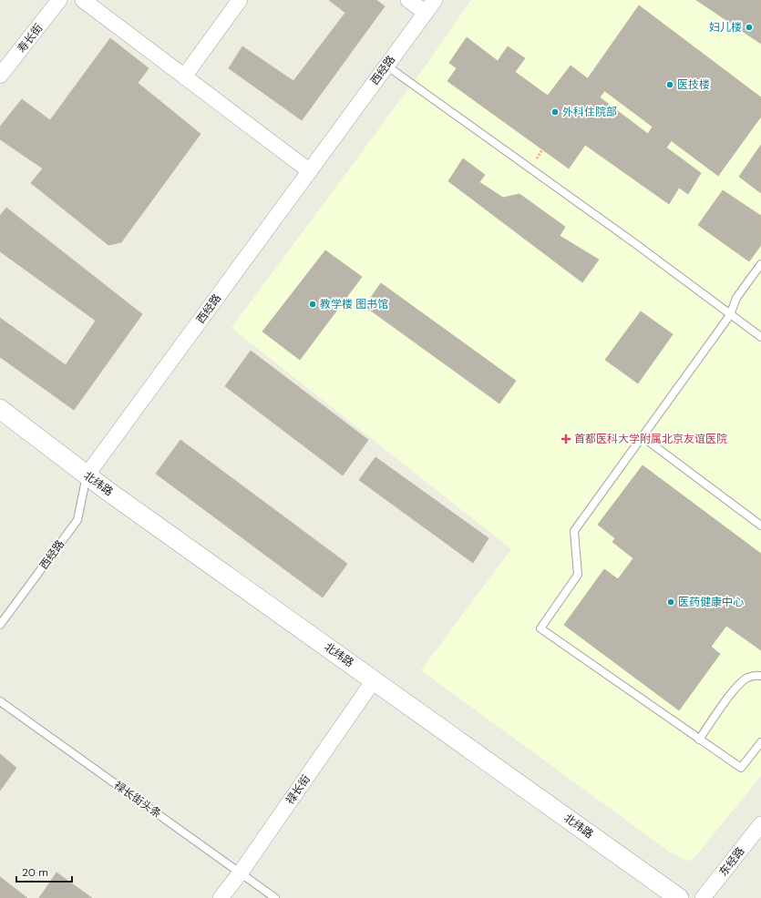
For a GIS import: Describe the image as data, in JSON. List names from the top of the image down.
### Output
{
  "streets": {
    "street": [
      "寿长街",
      "西经路",
      "北纬路",
      "禄长街",
      "东经路"
    ],
    "lane": ["禄长街头条"]
  },
  "crossings": [
    ["西经路", "北纬路"],
    ["北纬路", "禄长街"],
    ["禄长街", "禄长街头条"]
  ],
  "places": {
    "other": [
      "妇儿楼",
      "医技楼",
      "外科住院部",
      "教学楼 图书馆",
      "医药健康中心"
    ],
    "health": ["首都医科大学附属北京友谊医院"]
  },
  "scale_bar": "20 m"
}
